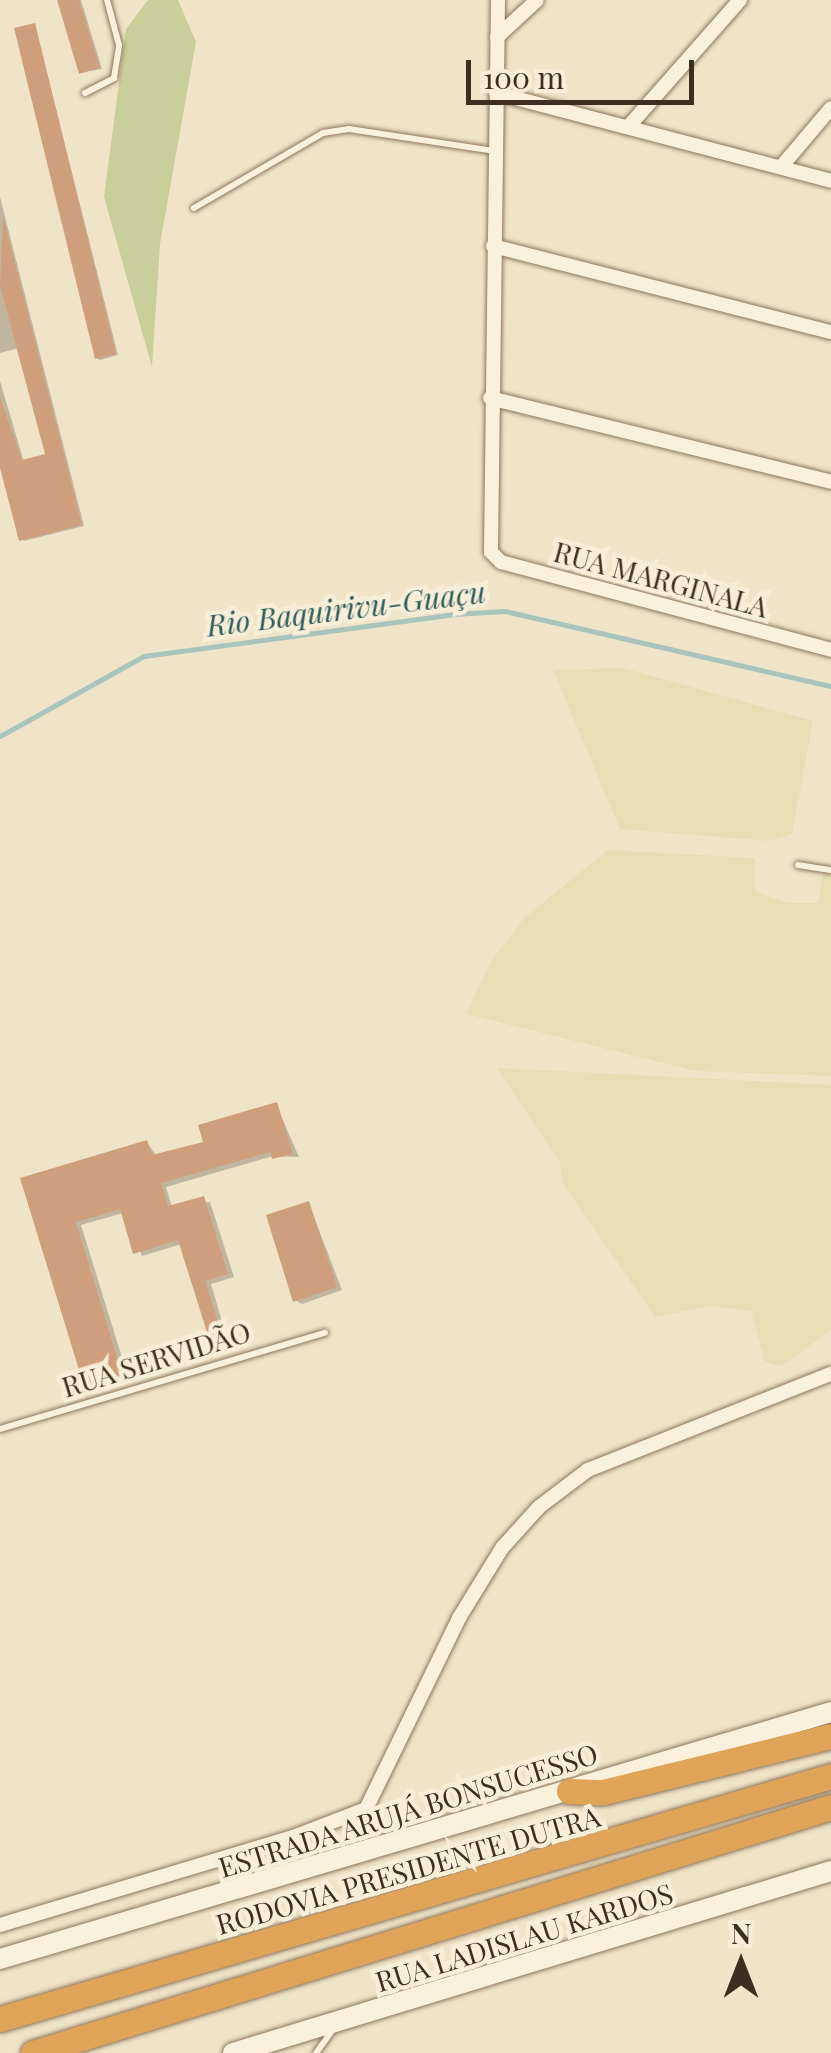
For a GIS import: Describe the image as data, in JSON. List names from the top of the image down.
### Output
{
  "streets": {
    "highway": ["RODOVIA PRESIDENTE DUTRA"],
    "street": ["RUA MARGINALA", "ESTRADA ARUJÁ BONSUCESSO", "RUA LADISLAU KARDOS"],
    "lane": ["RUA SERVIDÃO"]
  },
  "water": ["Rio Baquirivu-Guaçu"],
  "scale_bar": "100 m",
  "north": "top"
}
